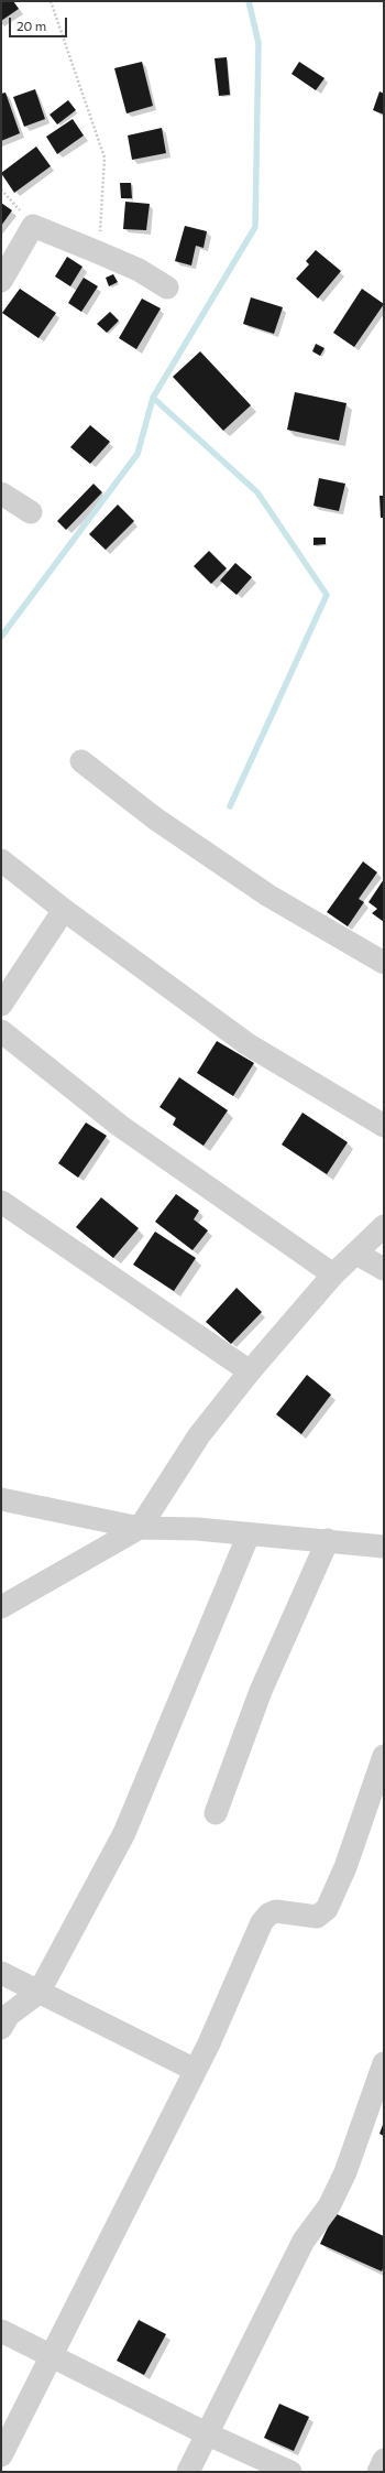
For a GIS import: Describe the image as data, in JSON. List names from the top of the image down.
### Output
{
  "scale_bar": "20 m"
}
